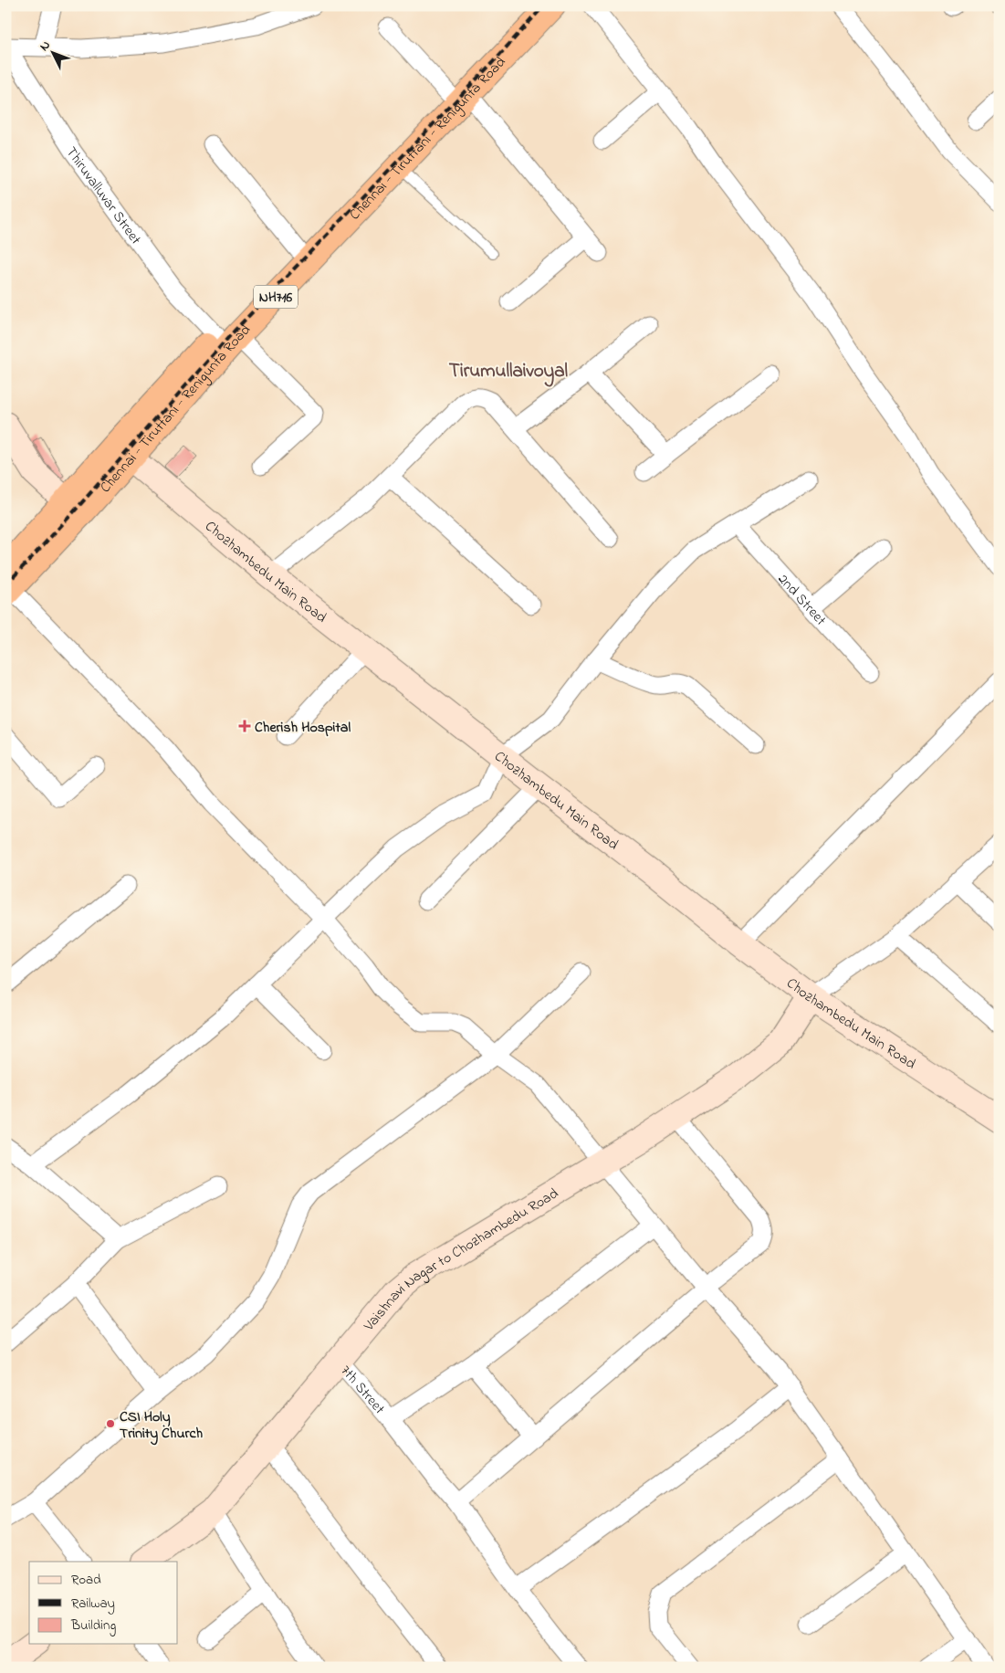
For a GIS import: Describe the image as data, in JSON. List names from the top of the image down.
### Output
{
  "streets": {
    "highway": ["Chennai - Tiruttani - Renigunta Road", "NH716"],
    "street": [
      "Thiruvalluvar Street",
      "Chozhambedu Main Road",
      "2nd Street",
      "Vaishnavi Nagar to Chozhambedu Road",
      "7th Street"
    ]
  },
  "crossings": [
    ["Chennai - Tiruttani - Renigunta Road", "Thiruvalluvar Street"],
    ["Chennai - Tiruttani - Renigunta Road", "Chozhambedu Main Road"],
    ["Chozhambedu Main Road", "Vaishnavi Nagar to Chozhambedu Road"],
    ["Vaishnavi Nagar to Chozhambedu Road", "7th Street"]
  ],
  "districts": ["Tirumullaivoyal"],
  "places": {
    "health": ["Cherish Hospital"],
    "other": ["CSI Holy Trinity Church"]
  },
  "legend": ["Road", "Railway", "Building"],
  "north": "top left"
}
